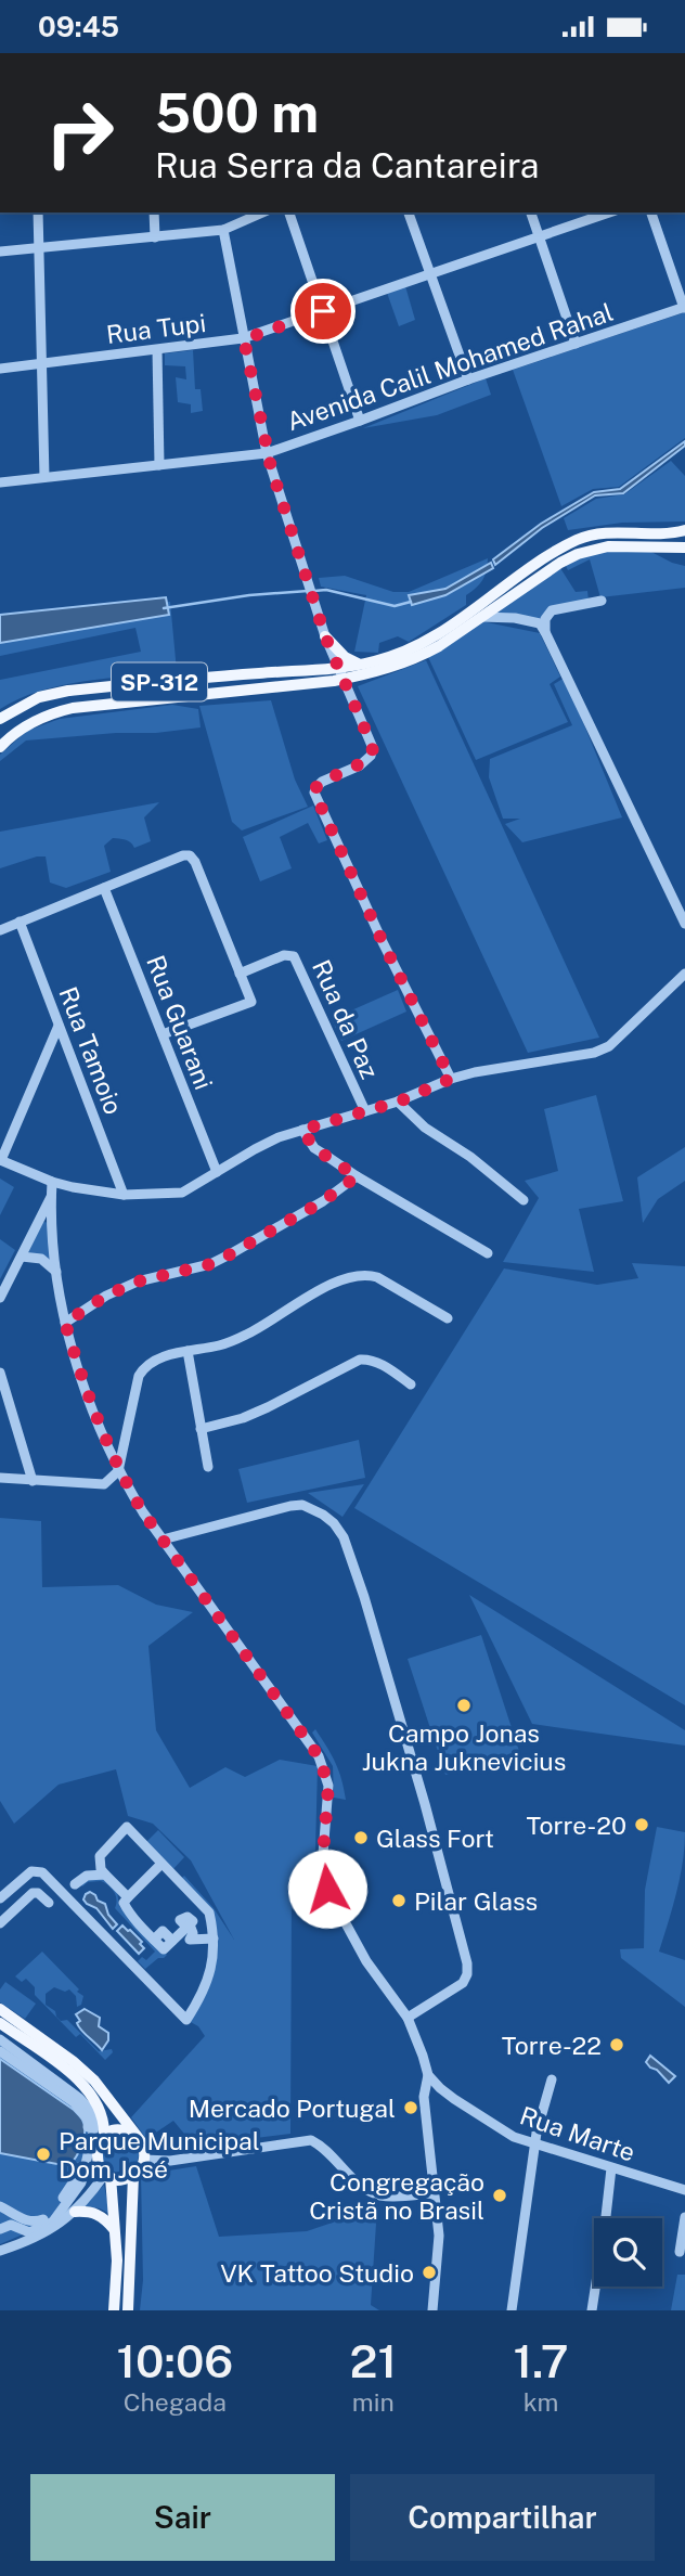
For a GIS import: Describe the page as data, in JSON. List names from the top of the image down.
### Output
{
  "streets": {
    "main road": ["SP-312"],
    "street": [
      "Rua Tupi",
      "Avenida Calil Mohamed Rahal",
      "Rua da Paz",
      "Rua Guarani",
      "Rua Tamoio",
      "Rua Marte"
    ]
  },
  "places": [
    "Campo Jonas Jukna Juknevicius",
    "Torre-20",
    "Glass Fort",
    "Pilar Glass",
    "Torre-22",
    "Mercado Portugal",
    "Parque Municipal Dom José",
    "Congregação Cristã no Brasil",
    "VK Tattoo Studio"
  ],
  "page": {
    "status": "09:45",
    "turn": ["500 m", "Rua Serra da Cantareira"],
    "eta": [
      "10:06",
      "Chegada",
      "21",
      "min",
      "1.7",
      "km"
    ],
    "buttons": ["Sair", "Compartilhar"]
  }
}
